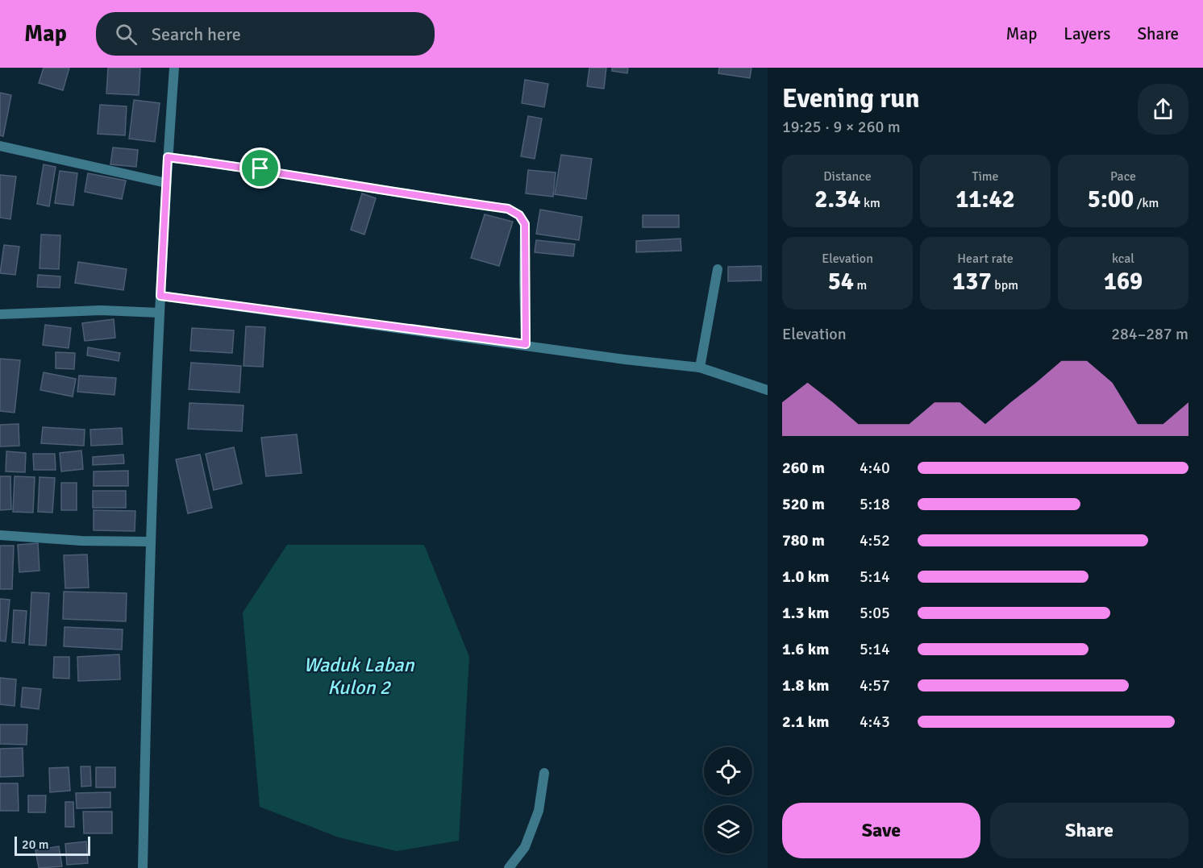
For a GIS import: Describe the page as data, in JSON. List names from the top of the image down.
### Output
{
  "water": ["Waduk Laban Kulon 2"],
  "scale_bar": "20 m",
  "page": {
    "header": "Map",
    "search": "Search here",
    "nav": ["Map", "Layers", "Share"],
    "heading": ["Evening run", "19:25 · 9 × 260 m"],
    "stats": [
      ["Distance", "2.34 km"],
      ["Time", "11:42"],
      ["Pace", "5:00 /km"],
      ["Elevation", "54 m"],
      ["Heart rate", "137 bpm"],
      ["kcal", "169"]
    ],
    "chart": ["Elevation", "284–287 m"],
    "list": [
      {
        "name": "260 m",
        "note": "4:40"
      },
      {
        "name": "520 m",
        "note": "5:18"
      },
      {
        "name": "780 m",
        "note": "4:52"
      },
      {
        "name": "1.0 km",
        "note": "5:14"
      },
      {
        "name": "1.3 km",
        "note": "5:05"
      },
      {
        "name": "1.6 km",
        "note": "5:14"
      },
      {
        "name": "1.8 km",
        "note": "4:57"
      },
      {
        "name": "2.1 km",
        "note": "4:43"
      }
    ],
    "buttons": ["Save", "Share"],
    "scale": "20 m"
  }
}
